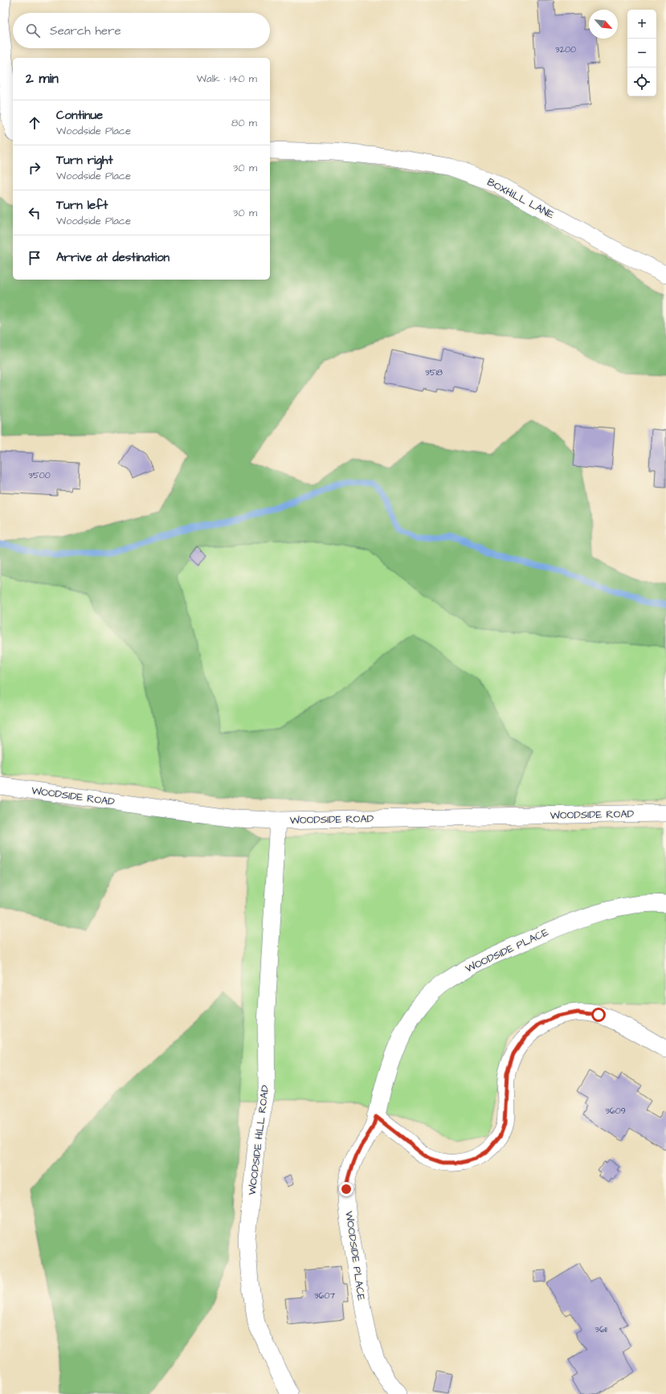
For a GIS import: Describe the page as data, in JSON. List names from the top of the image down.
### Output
{
  "streets": {
    "street": [
      "BOXHILL LANE",
      "WOODSIDE ROAD",
      "WOODSIDE PLACE",
      "WOODSIDE HILL ROAD"
    ]
  },
  "crossings": [
    ["WOODSIDE ROAD", "WOODSIDE HILL ROAD"]
  ],
  "house_numbers": [
    "3200",
    "3518",
    "3500",
    "3609",
    "3607",
    "3611"
  ],
  "north": "bottom right",
  "page": {
    "map_buttons": ["+", "−"],
    "search": "Search here",
    "heading": ["2 min", "Walk · 140 m"],
    "list": [
      ["Continue", "Woodside Place", "80 m"],
      ["Turn right", "Woodside Place", "30 m"],
      ["Turn left", "Woodside Place", "30 m"],
      "Arrive at destination"
    ]
  }
}
